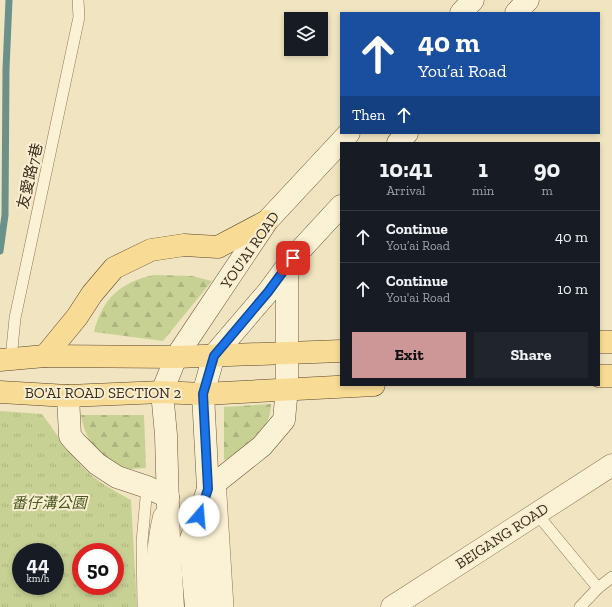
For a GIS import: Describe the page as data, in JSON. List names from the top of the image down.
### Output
{
  "streets": {
    "main road": ["YOU'AI ROAD", "BO'AI ROAD SECTION 2", "BEIGANG ROAD"],
    "lane": ["友愛路7巷"]
  },
  "crossings": [
    ["YOU'AI ROAD", "BO'AI ROAD SECTION 2"]
  ],
  "parks": ["番仔溝公園"],
  "page": {
    "turn": ["40 m", "You’ai Road"],
    "then": "Then",
    "eta": [
      "10:41",
      "Arrival",
      "1",
      "min",
      "90",
      "m"
    ],
    "list": [
      {
        "name": "Continue",
        "note": "You’ai Road",
        "value": "40 m"
      },
      {
        "name": "Continue",
        "note": "You'ai Road",
        "value": "10 m"
      }
    ],
    "buttons": ["Exit", "Share"],
    "speed": "44 km/h",
    "limit": "50"
  }
}
